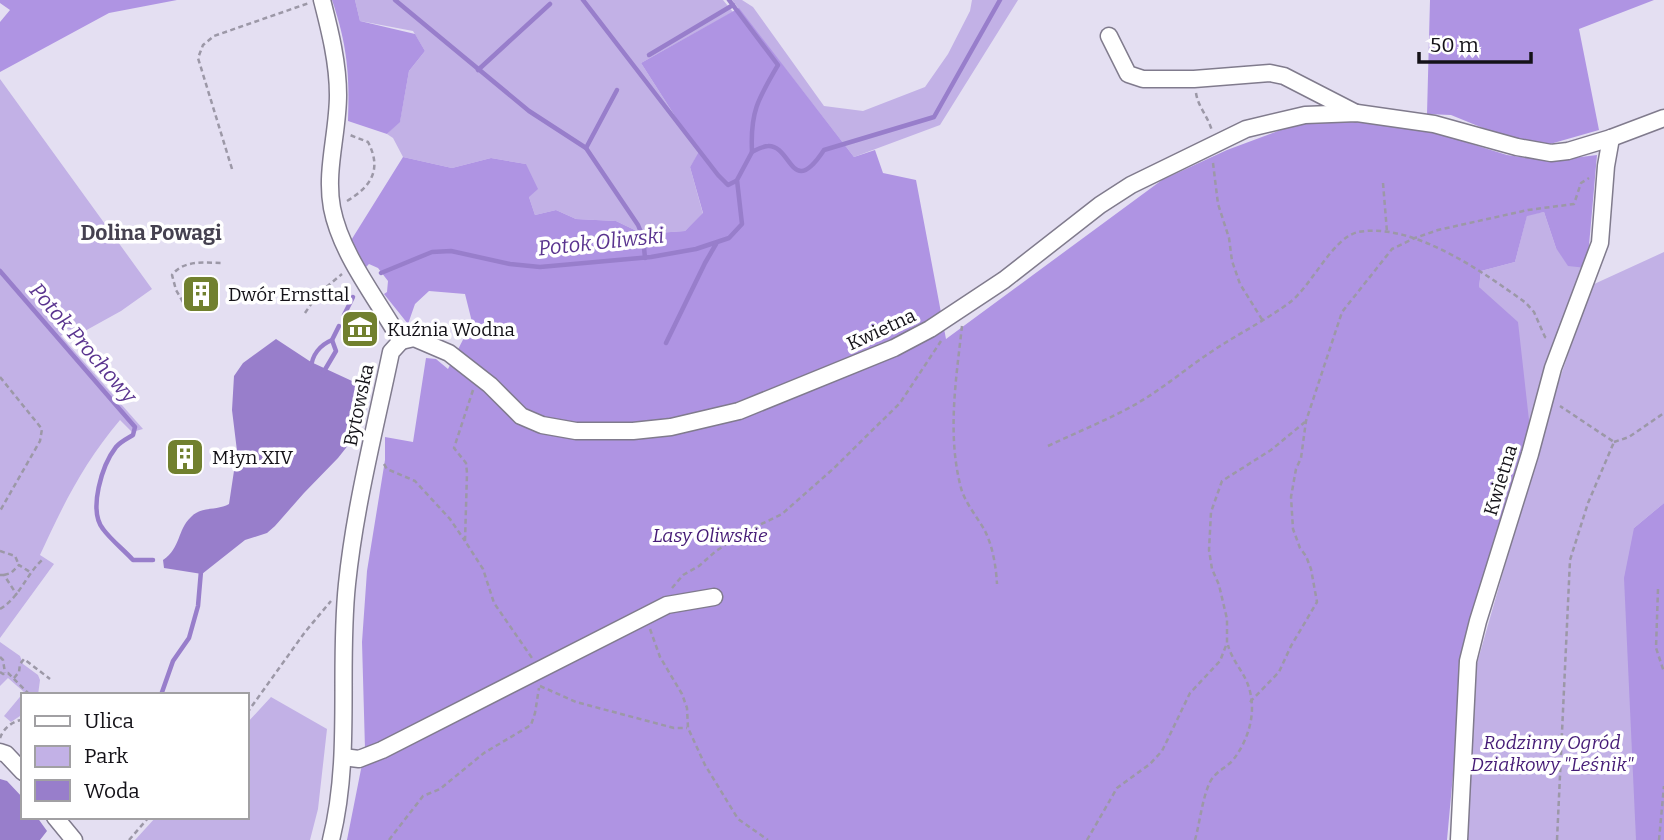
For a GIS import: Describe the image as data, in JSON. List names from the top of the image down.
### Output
{
  "streets": {
    "street": ["Kwietna", "Bytowska"]
  },
  "crossings": [
    ["Kwietna", "Bytowska"]
  ],
  "districts": ["Dolina Powagi"],
  "water": ["Potok Oliwski", "Potok Prochowy"],
  "parks": ["Lasy Oliwskie", "Rodzinny Ogród Działkowy \"Leśnik\""],
  "places": {
    "building": ["Dwór Ernsttal", "Młyn XIV"],
    "museum": ["Kuźnia Wodna"]
  },
  "legend": ["Ulica", "Park", "Woda"],
  "scale_bar": "50 m"
}
